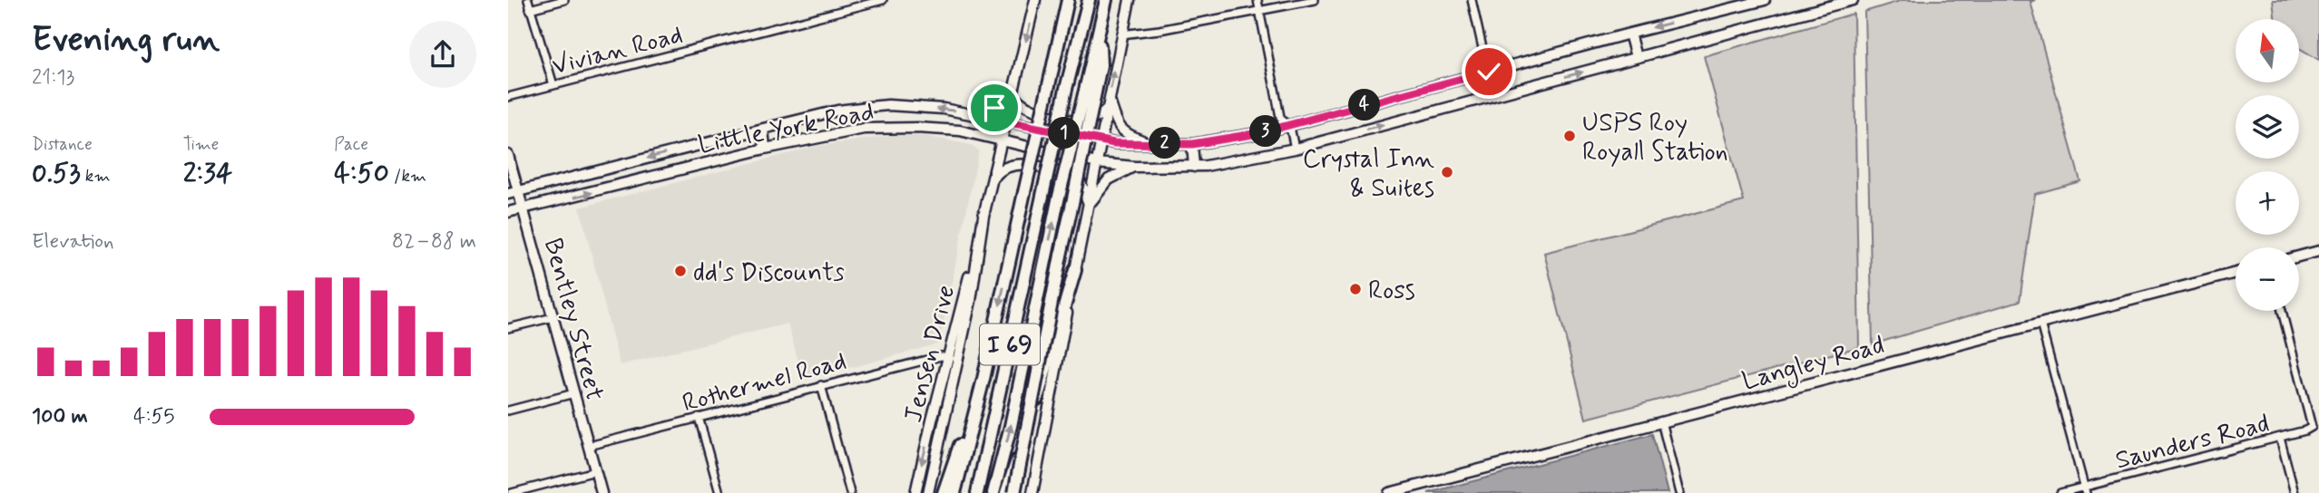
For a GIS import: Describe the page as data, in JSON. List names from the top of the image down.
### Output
{
  "streets": {
    "highway": ["I 69"],
    "main road": [
      "Little York Road",
      "Bentley Street",
      "Jensen Drive",
      "Langley Road"
    ],
    "street": ["Vivian Road", "Rothermel Road", "Saunders Road"]
  },
  "crossings": [
    ["Little York Road", "Bentley Street"],
    ["Bentley Street", "Rothermel Road"],
    ["Jensen Drive", "Rothermel Road"]
  ],
  "places": [
    "USPS Roy Royall Station",
    "Crystal Inn & Suites",
    "dd's Discounts",
    "Ross"
  ],
  "north": "top",
  "page": {
    "heading": ["Evening run", "21:13"],
    "map_buttons": ["+", "−"],
    "pins": [
      "4",
      "3",
      "1",
      "2"
    ],
    "stats": [
      ["Distance", "0.53 km"],
      ["Time", "2:34"],
      ["Pace", "4:50 /km"]
    ],
    "chart": ["Elevation", "82–88 m"],
    "list": [
      {
        "name": "100 m",
        "note": "4:55"
      }
    ]
  }
}
